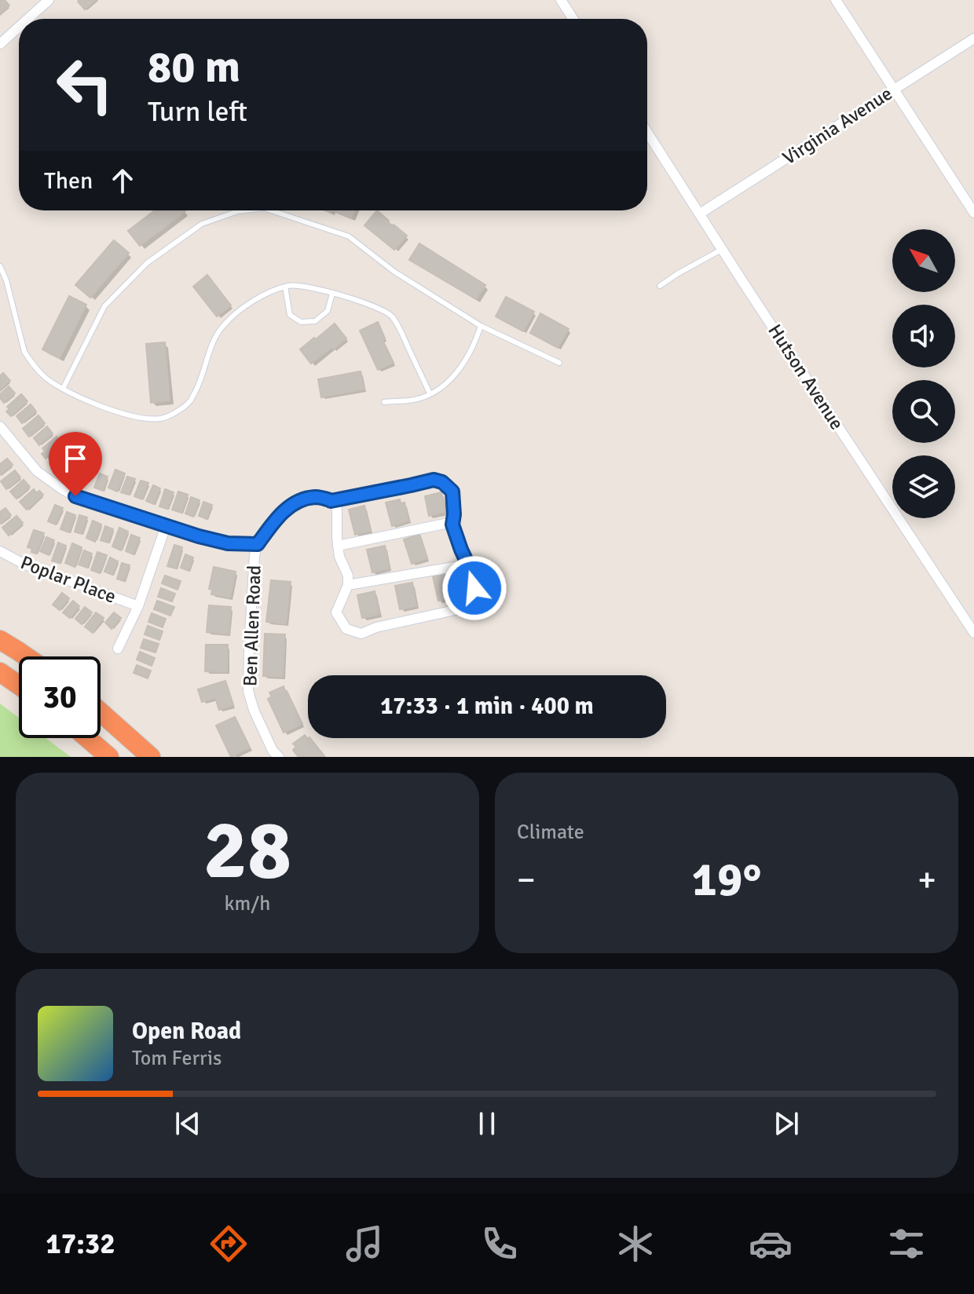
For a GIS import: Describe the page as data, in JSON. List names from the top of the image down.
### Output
{
  "streets": {
    "street": [
      "Virginia Avenue",
      "Hutson Avenue",
      "Poplar Place",
      "Ben Allen Road"
    ]
  },
  "crossings": [
    ["Virginia Avenue", "Hutson Avenue"]
  ],
  "north": "top left",
  "page": {
    "turn": ["80 m", "Turn left"],
    "then": "Then",
    "limit": "30",
    "trip": "17:33 · 1 min · 400 m",
    "tile": [
      ["28", "km/h"],
      "Climate"
    ],
    "heat": ["−", "19°", "+"],
    "song": ["Open Road", "Tom Ferris"],
    "tabs": "17:32"
  }
}
